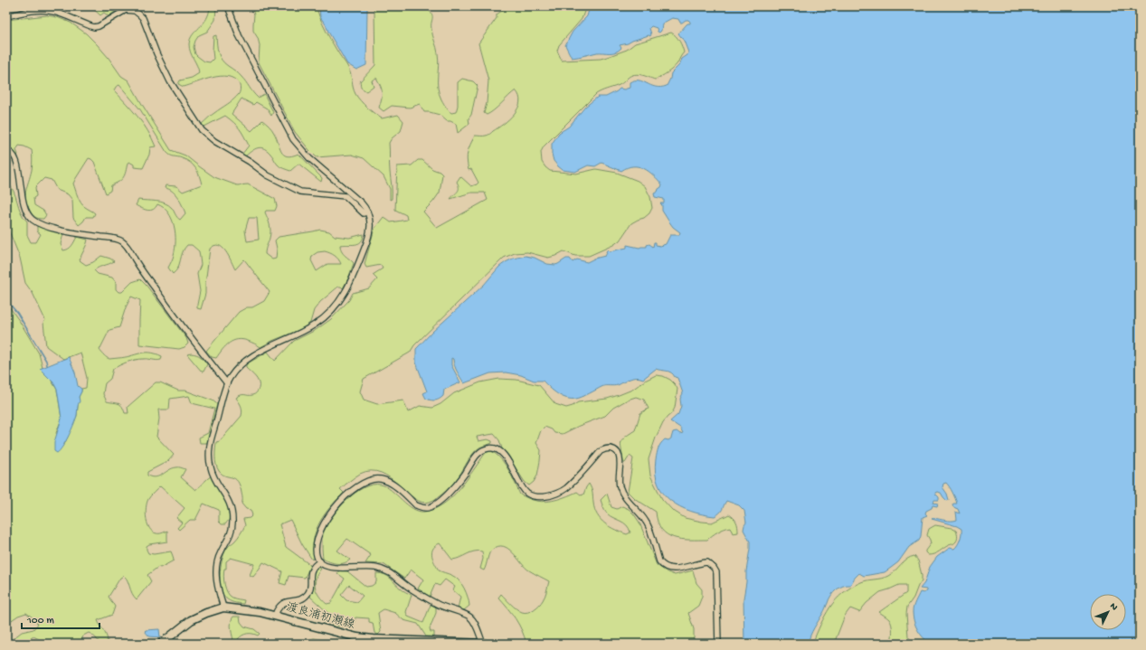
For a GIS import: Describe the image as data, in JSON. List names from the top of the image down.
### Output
{
  "streets": {
    "main road": ["渡良浦初瀬線"]
  },
  "scale_bar": "100 m",
  "north": "top right"
}
